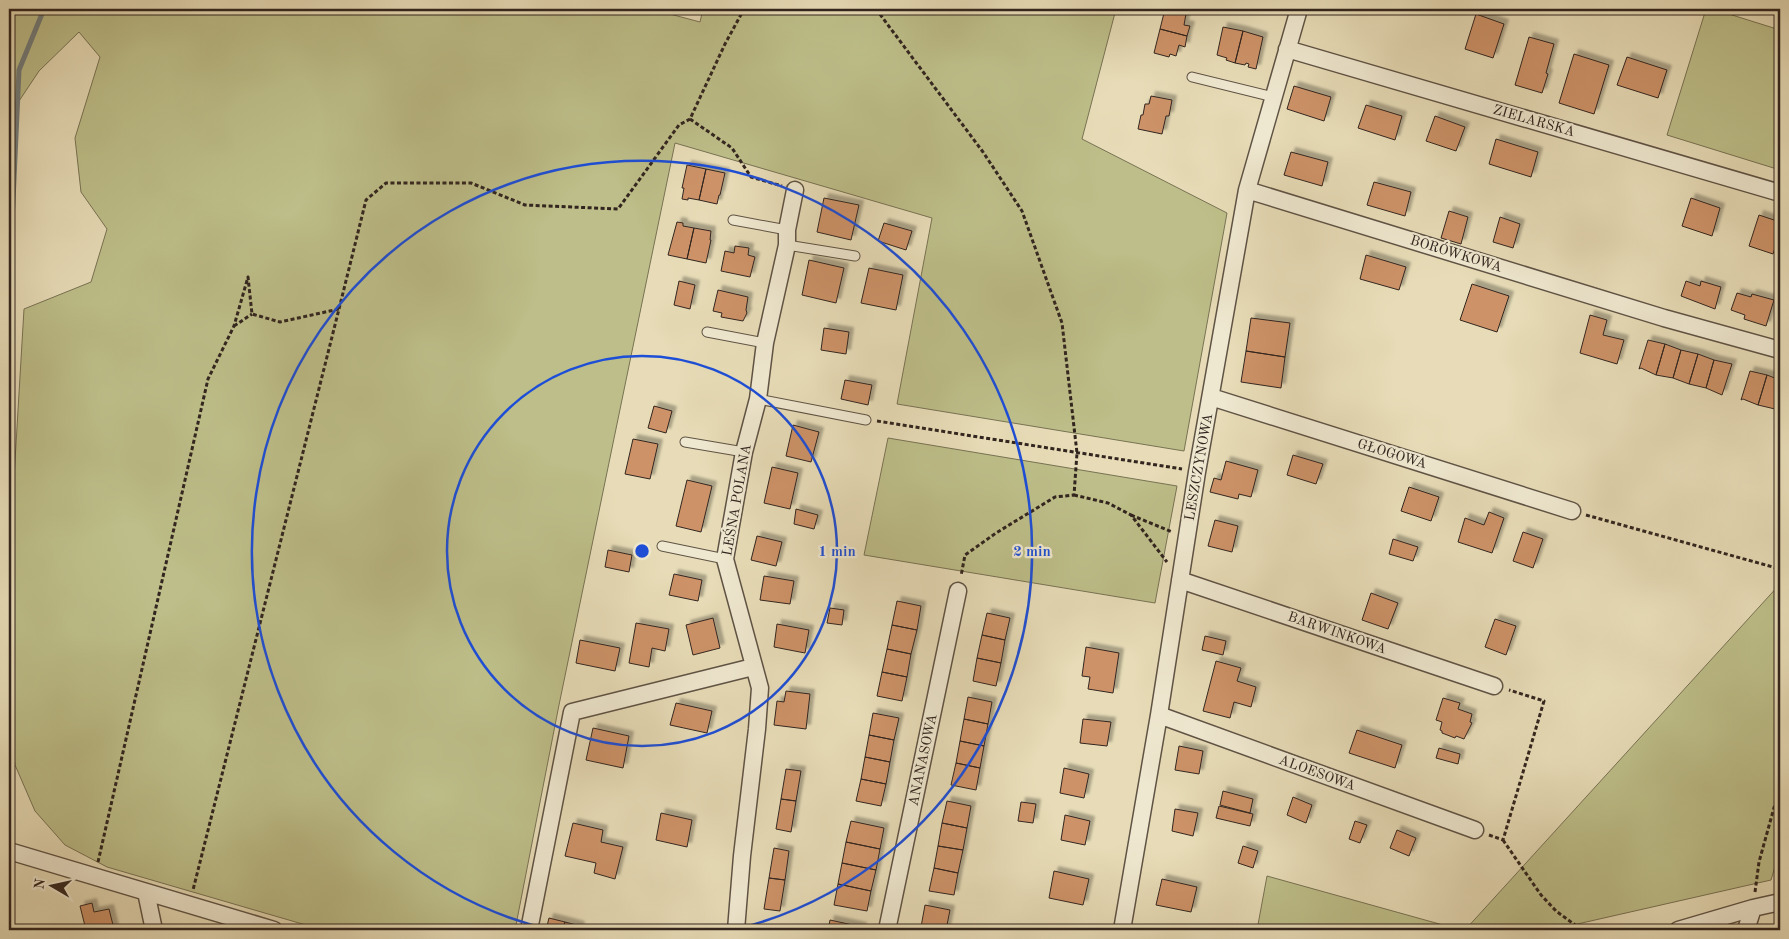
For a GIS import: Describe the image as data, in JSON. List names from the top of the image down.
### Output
{
  "streets": {
    "street": [
      "ZIELARSKA",
      "BORÓWKOWA",
      "GŁOGOWA",
      "LESZCZYNOWA",
      "LEŚNA POLANA",
      "BARWINKOWA",
      "ANANASOWA",
      "ALOESOWA"
    ]
  },
  "crossings": [
    ["ZIELARSKA", "LESZCZYNOWA"],
    ["BORÓWKOWA", "LESZCZYNOWA"],
    ["GŁOGOWA", "LESZCZYNOWA"],
    ["LESZCZYNOWA", "BARWINKOWA"],
    ["LESZCZYNOWA", "ALOESOWA"]
  ],
  "north": "left",
  "rings": ["1 min", "2 min"]
}
